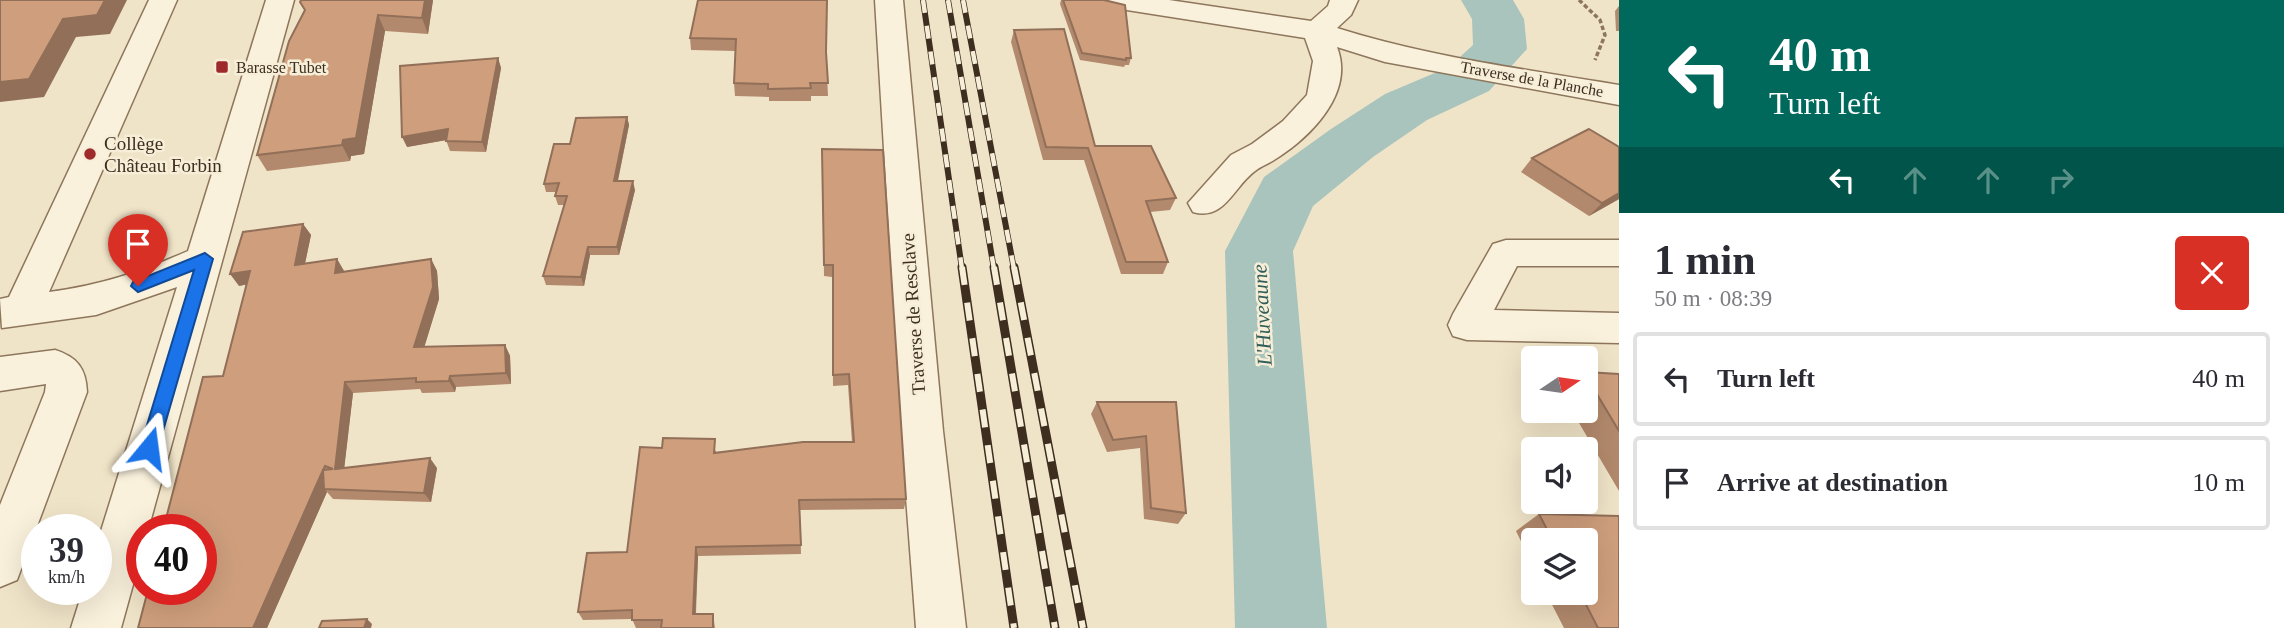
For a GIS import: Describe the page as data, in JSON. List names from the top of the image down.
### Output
{
  "streets": {
    "street": ["Traverse de la Planche", "Traverse de Resclave"]
  },
  "water": ["L'Huveaune"],
  "places": {
    "transit": ["Barasse Tubet"],
    "other": ["Collège Château Forbin"]
  },
  "north": "right",
  "page": {
    "turn": ["40 m", "Turn left"],
    "heading": ["1 min", "50 m · 08:39"],
    "list": [
      {
        "name": "Turn left",
        "value": "40 m"
      },
      {
        "name": "Arrive at destination",
        "value": "10 m"
      }
    ],
    "speed": "39 km/h",
    "limit": "40"
  }
}
